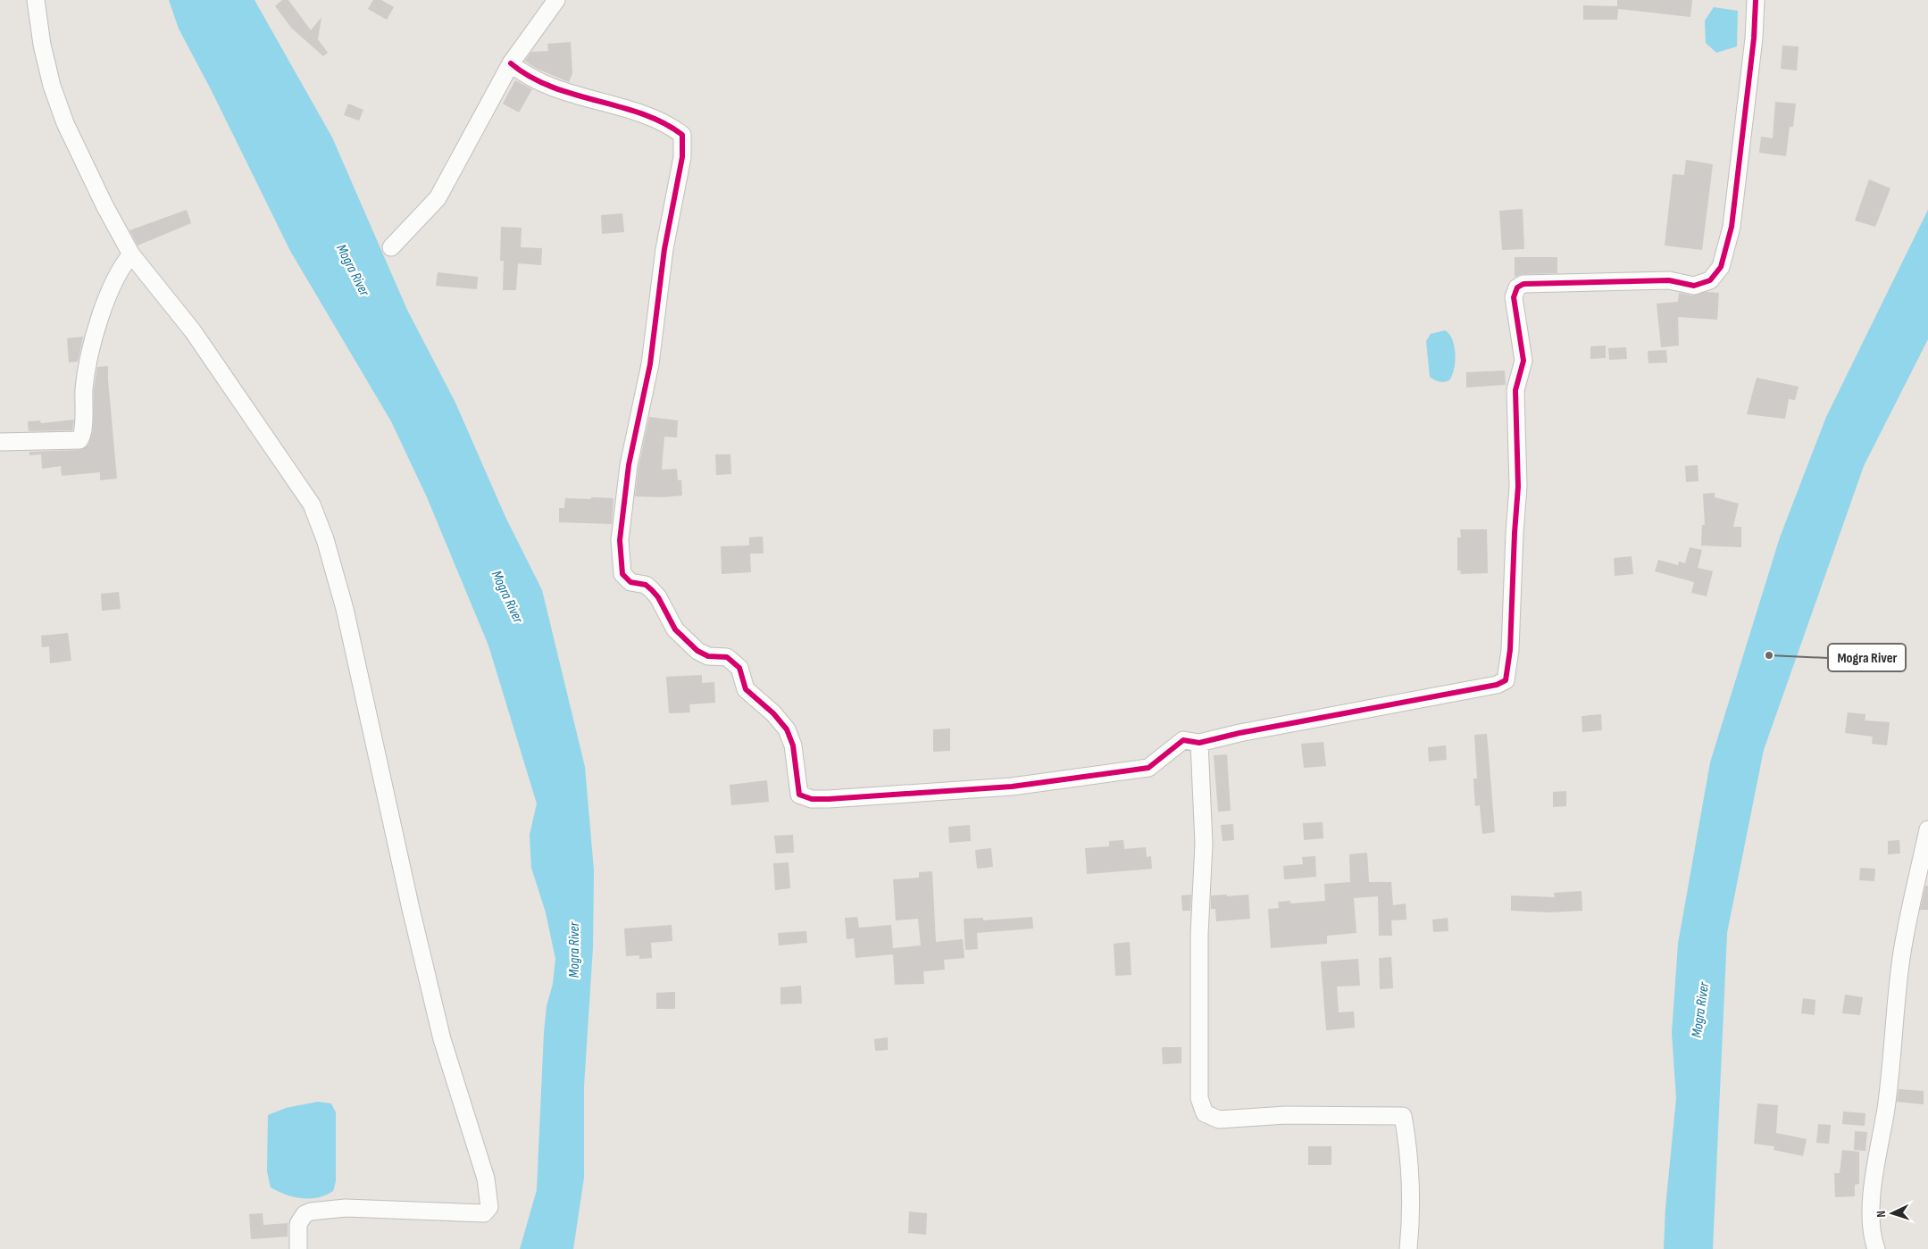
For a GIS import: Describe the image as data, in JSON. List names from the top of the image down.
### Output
{
  "water": ["Mogra River"],
  "places": ["Mogra River"],
  "north": "left"
}
